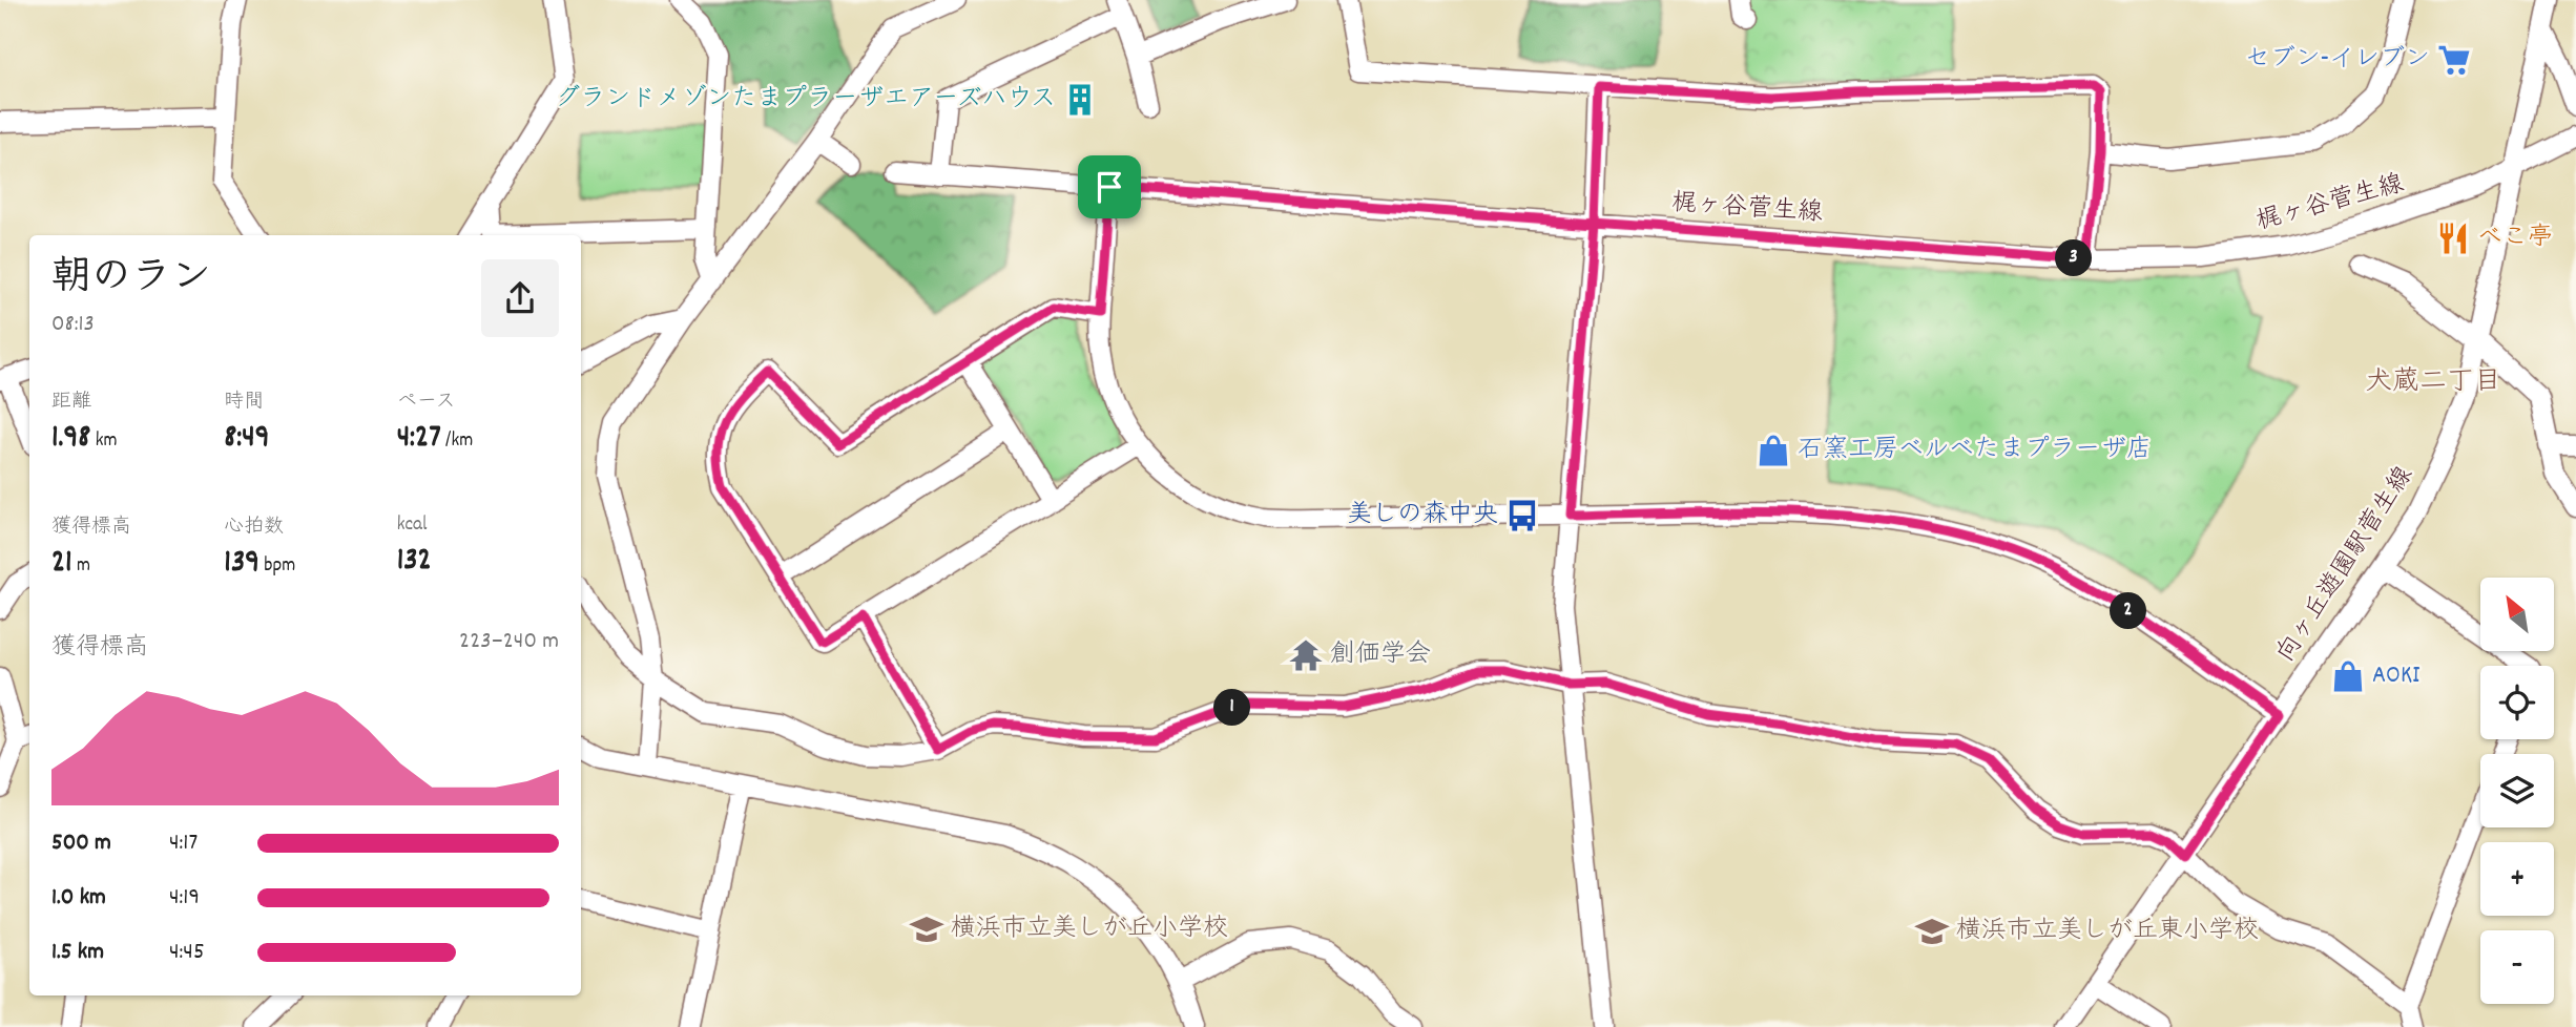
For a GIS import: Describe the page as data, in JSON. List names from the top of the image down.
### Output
{
  "streets": {
    "street": ["梶ヶ谷菅生線", "向ヶ丘遊園駅菅生線"]
  },
  "crossings": [
    ["梶ヶ谷菅生線", "向ヶ丘遊園駅菅生線"]
  ],
  "districts": ["犬蔵二丁目"],
  "places": {
    "supermarket": ["セブン-イレブン"],
    "building": ["グランドメゾンたまプラーザエアーズハウス"],
    "restaurant": ["べこ亭"],
    "shop": ["石窯工房ベルベたまプラーザ店", "AOKI"],
    "bus stop": ["美しの森中央"],
    "temple": ["創価学会"],
    "school or university": ["横浜市立美しが丘小学校", "横浜市立美しが丘東小学校"]
  },
  "north": "top left",
  "page": {
    "heading": ["朝のラン", "08:13"],
    "pins": ["3", "2", "1"],
    "stats": [
      ["距離", "1.98 km"],
      ["時間", "8:49"],
      ["ペース", "4:27 /km"],
      ["獲得標高", "21 m"],
      ["心拍数", "139 bpm"],
      ["kcal", "132"]
    ],
    "map_buttons": ["+", "−"],
    "chart": ["獲得標高", "223–240 m"],
    "list": [
      {
        "name": "500 m",
        "note": "4:17"
      },
      {
        "name": "1.0 km",
        "note": "4:19"
      },
      {
        "name": "1.5 km",
        "note": "4:45"
      }
    ]
  }
}
